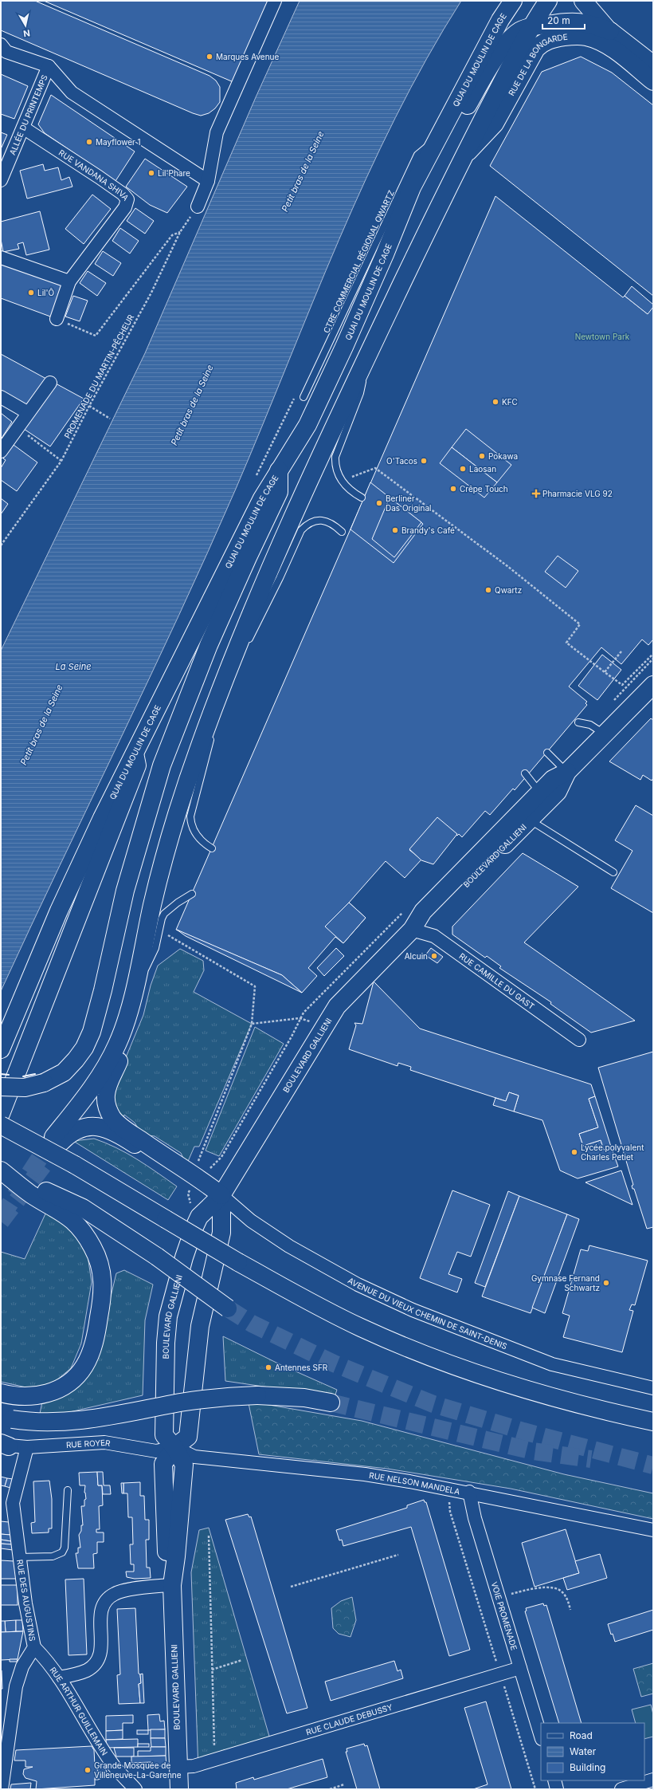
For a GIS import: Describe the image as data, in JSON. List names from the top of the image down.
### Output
{
  "streets": {
    "main road": ["QUAI DU MOULIN DE CAGE", "RUE DE LA BONGARDE", "BOULEVARD GALLIENI"],
    "street": [
      "ALLÉE DU PRINTEMPS",
      "RUE VANDANA SHIVA",
      "RUE CAMILLE DU GAST",
      "AVENUE DU VIEUX CHEMIN DE SAINT-DENIS",
      "RUE ROYER",
      "RUE NELSON MANDELA",
      "RUE DES AUGUSTINS",
      "VOIE PROMENADE",
      "RUE ARTHUR GUILLEMAIN",
      "RUE CLAUDE DEBUSSY"
    ],
    "lane": ["CTRE COMMERCIAL RÉGIONAL QWARTZ"],
    "path": ["PROMENADE DU MARTIN-PÊCHEUR"]
  },
  "crossings": [
    ["QUAI DU MOULIN DE CAGE", "CTRE COMMERCIAL RÉGIONAL QWARTZ"],
    ["ALLÉE DU PRINTEMPS", "RUE VANDANA SHIVA"],
    ["BOULEVARD GALLIENI", "RUE CAMILLE DU GAST"],
    ["BOULEVARD GALLIENI", "AVENUE DU VIEUX CHEMIN DE SAINT-DENIS"],
    ["BOULEVARD GALLIENI", "RUE ROYER"],
    ["BOULEVARD GALLIENI", "RUE NELSON MANDELA"],
    ["BOULEVARD GALLIENI", "RUE CLAUDE DEBUSSY"],
    ["RUE ROYER", "RUE NELSON MANDELA"],
    ["RUE ROYER", "RUE DES AUGUSTINS"],
    ["RUE NELSON MANDELA", "VOIE PROMENADE"],
    ["RUE DES AUGUSTINS", "RUE ARTHUR GUILLEMAIN"],
    ["VOIE PROMENADE", "RUE CLAUDE DEBUSSY"]
  ],
  "water": ["Petit bras de la Seine", "La Seine"],
  "parks": ["Newtown Park"],
  "places": {
    "other": [
      "Marques Avenue",
      "Mayflower 1",
      "Lil'Phare",
      "Lil'Ô",
      "KFC",
      "Pokawa",
      "O'Tacos",
      "Laosan",
      "Crêpe Touch",
      "Berliner Das Original",
      "Brandy's Café",
      "Qwartz",
      "Alcuin",
      "Lycée polyvalent Charles Petiet",
      "Gymnase Fernand Schwartz",
      "Antennes SFR",
      "Grande Mosquée de Villeneuve-La-Garenne"
    ],
    "health": ["Pharmacie VLG 92"]
  },
  "legend": ["Road", "Water", "Building"],
  "scale_bar": "20 m",
  "north": "bottom"
}
